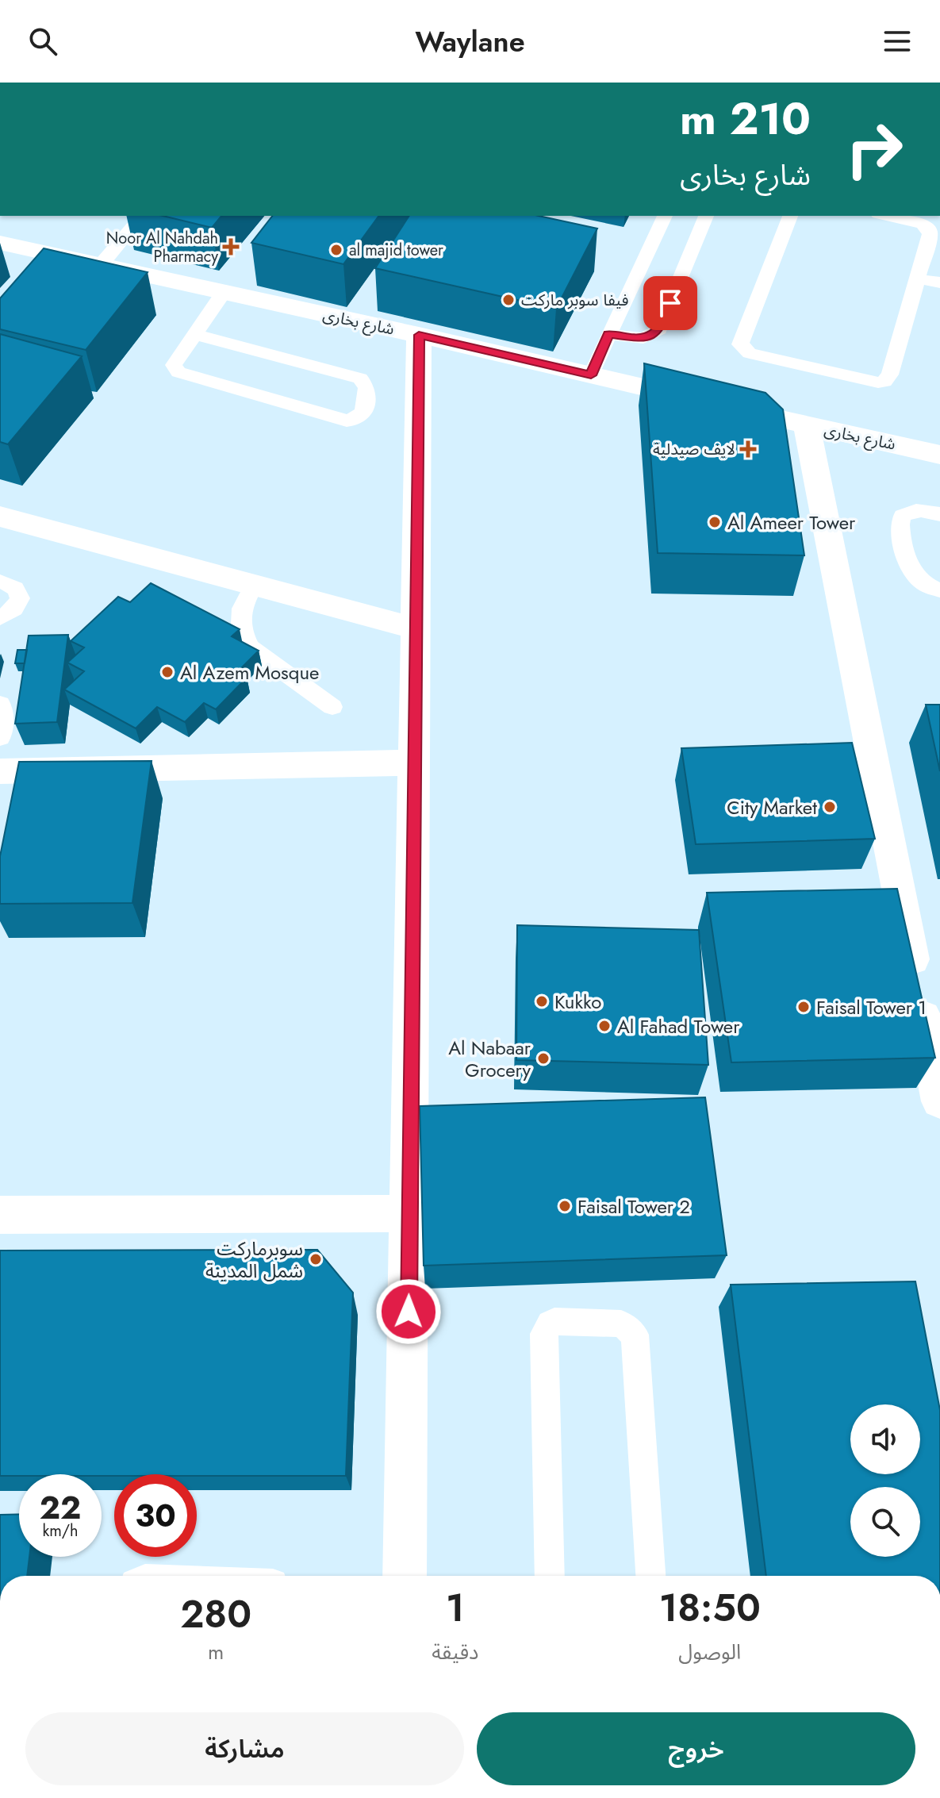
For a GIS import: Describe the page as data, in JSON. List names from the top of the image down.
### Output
{
  "streets": {
    "street": ["شارع بخارى"]
  },
  "places": {
    "health": ["Noor Al Nahdah Pharmacy", "لايف صيدلية"],
    "other": [
      "al majid tower",
      "فيفا سوبر ماركت",
      "Al Ameer Tower",
      "Al Azem Mosque",
      "City Market",
      "Kukko",
      "Faisal Tower 1",
      "Al Fahad Tower",
      "Al Nabaar Grocery",
      "Faisal Tower 2",
      "سوبرماركت شمل المدينة"
    ]
  },
  "page": {
    "header": "Waylane",
    "turn": ["210 m", "شارع بخارى"],
    "speed": "22 km/h",
    "limit": "30",
    "eta": [
      "18:50",
      "الوصول",
      "1",
      "دقيقة",
      "280",
      "m"
    ],
    "buttons": ["خروج", "مشاركة"]
  }
}
